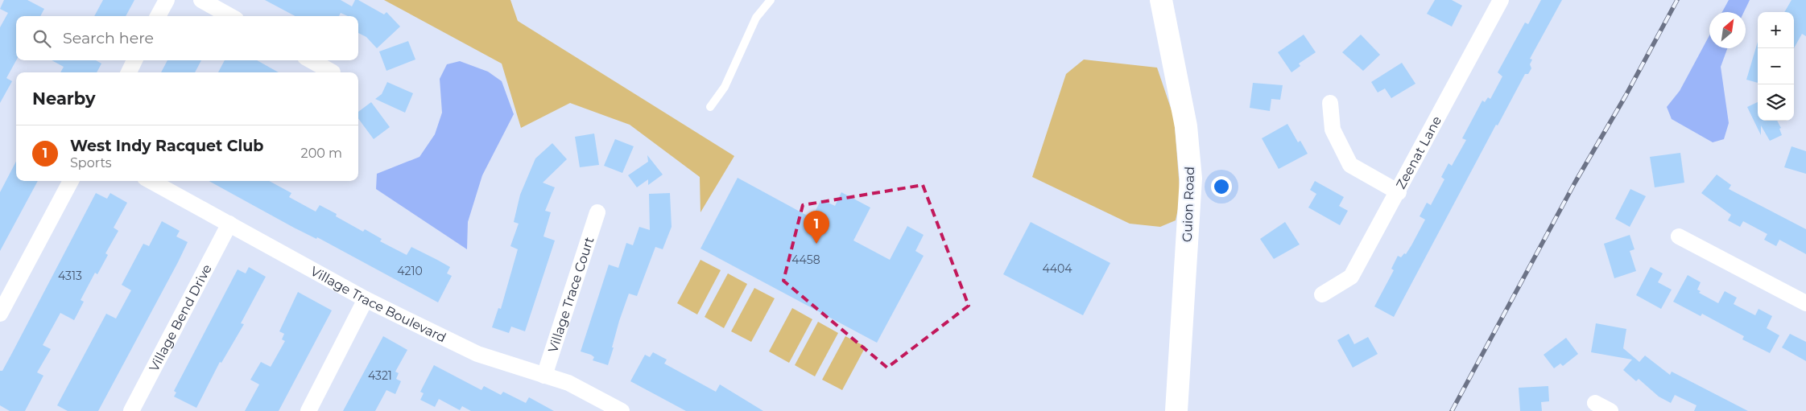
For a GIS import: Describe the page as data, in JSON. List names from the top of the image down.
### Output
{
  "streets": {
    "street": [
      "Zeenat Lane",
      "Guion Road",
      "Village Trace Court",
      "Village Trace Boulevard",
      "Village Bend Drive"
    ]
  },
  "crossings": [
    ["Village Trace Court", "Village Trace Boulevard"],
    ["Village Trace Boulevard", "Village Bend Drive"]
  ],
  "house_numbers": [
    "4458",
    "4404",
    "4210",
    "4313",
    "4321"
  ],
  "north": "top right",
  "page": {
    "map_buttons": ["+", "−"],
    "search": "Search here",
    "heading": "Nearby",
    "list": [
      {
        "mark": "1",
        "name": "West Indy Racquet Club",
        "note": "Sports",
        "value": "200 m"
      }
    ],
    "pins": "1"
  }
}
